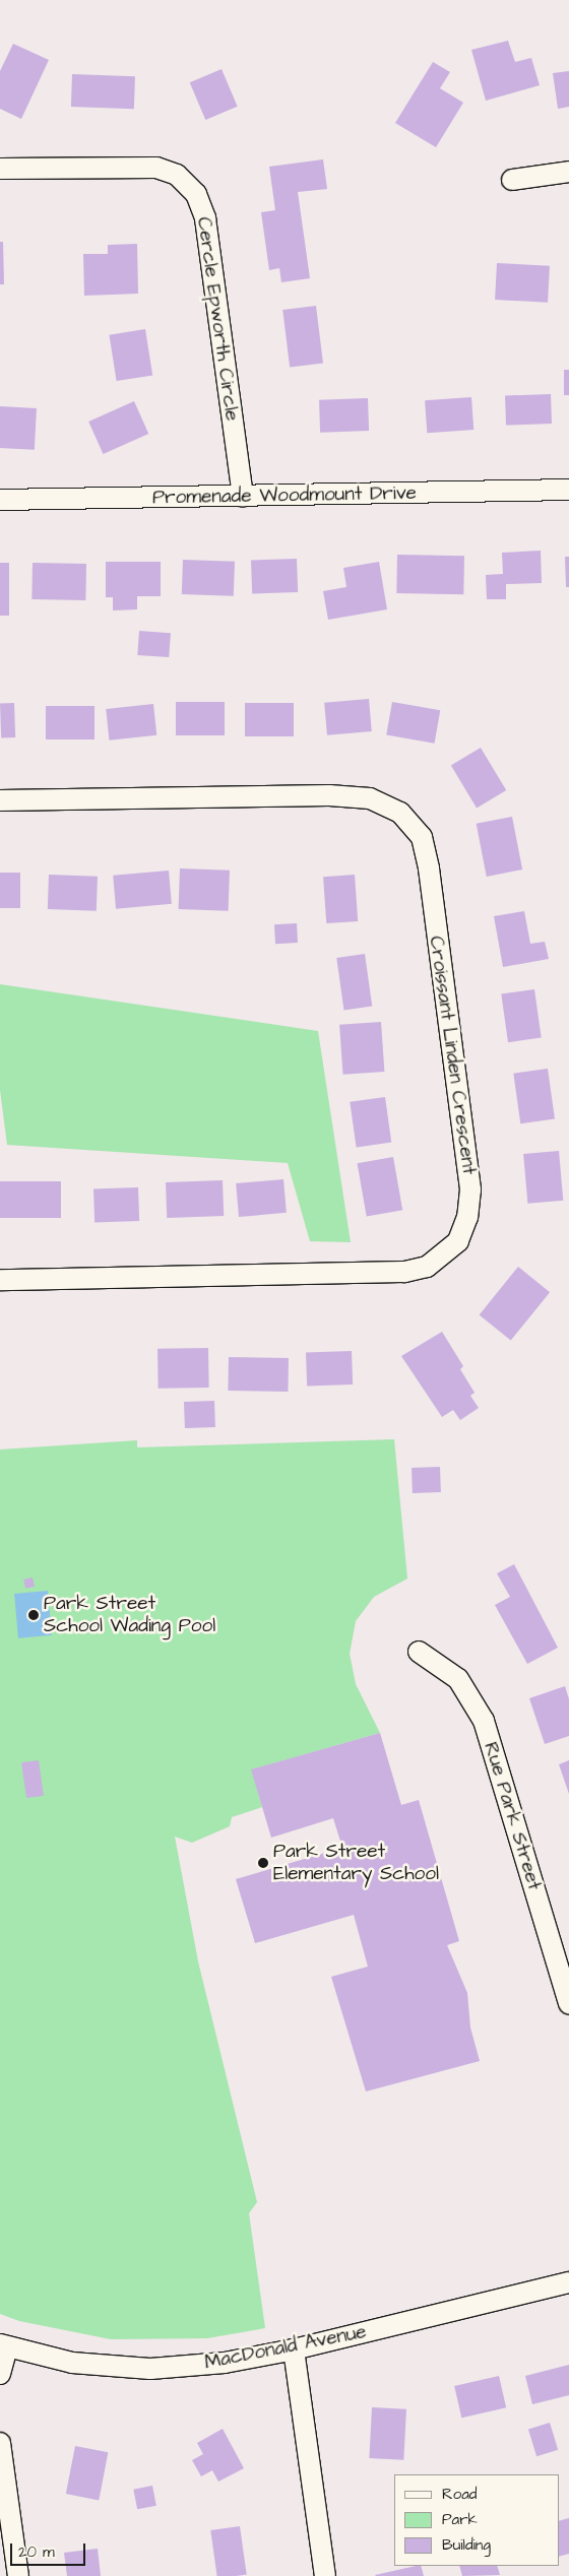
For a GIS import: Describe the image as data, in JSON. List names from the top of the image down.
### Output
{
  "streets": {
    "street": [
      "Cercle Epworth Circle",
      "Promenade Woodmount Drive",
      "Croissant Linden Crescent",
      "Rue Park Street",
      "MacDonald Avenue"
    ]
  },
  "crossings": [
    ["Cercle Epworth Circle", "Promenade Woodmount Drive"]
  ],
  "places": ["Park Street School Wading Pool", "Park Street Elementary School"],
  "legend": ["Road", "Park", "Building"],
  "scale_bar": "20 m"
}
